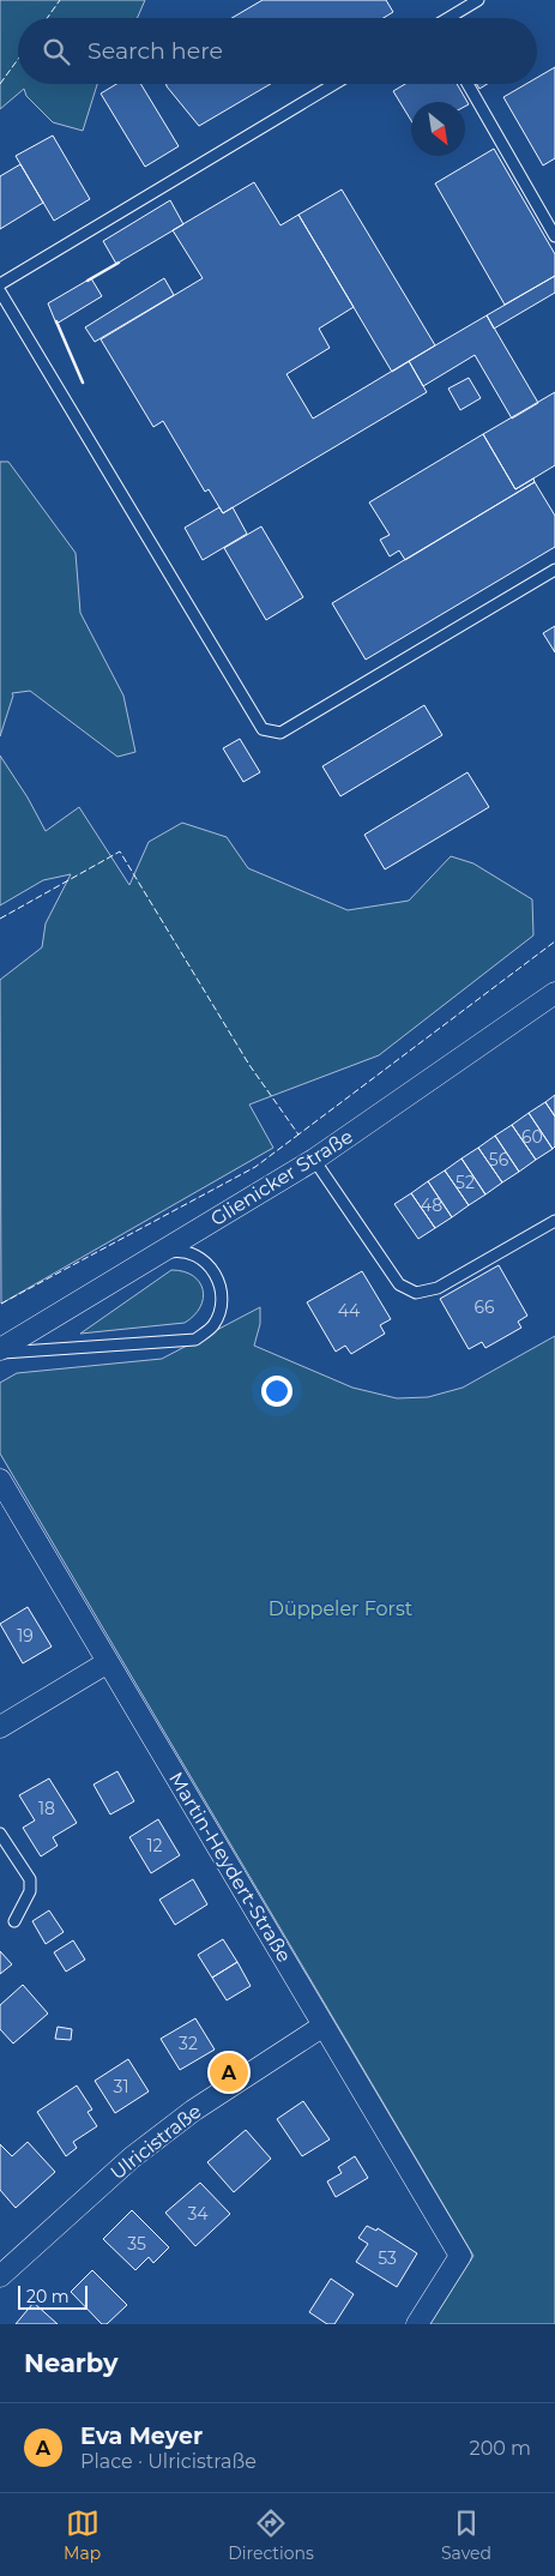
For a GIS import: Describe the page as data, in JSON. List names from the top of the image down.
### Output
{
  "streets": {
    "street": ["Glienicker Straße", "Martin-Heydert-Straße", "Ulricistraße"]
  },
  "crossings": [
    ["Martin-Heydert-Straße", "Ulricistraße"]
  ],
  "parks": ["Düppeler Forst"],
  "house_numbers": [
    "60",
    "56",
    "52",
    "48",
    "66",
    "44",
    "19",
    "18",
    "12",
    "32",
    "31",
    "34",
    "35",
    "53"
  ],
  "scale_bar": "20 m",
  "north": "bottom right",
  "page": {
    "search": "Search here",
    "pins": "A",
    "scale": "20 m",
    "heading": "Nearby",
    "list": [
      {
        "mark": "A",
        "name": "Eva Meyer",
        "note": "Place · Ulricistraße",
        "value": "200 m"
      }
    ],
    "nav": ["Map", "Directions", "Saved"]
  }
}
